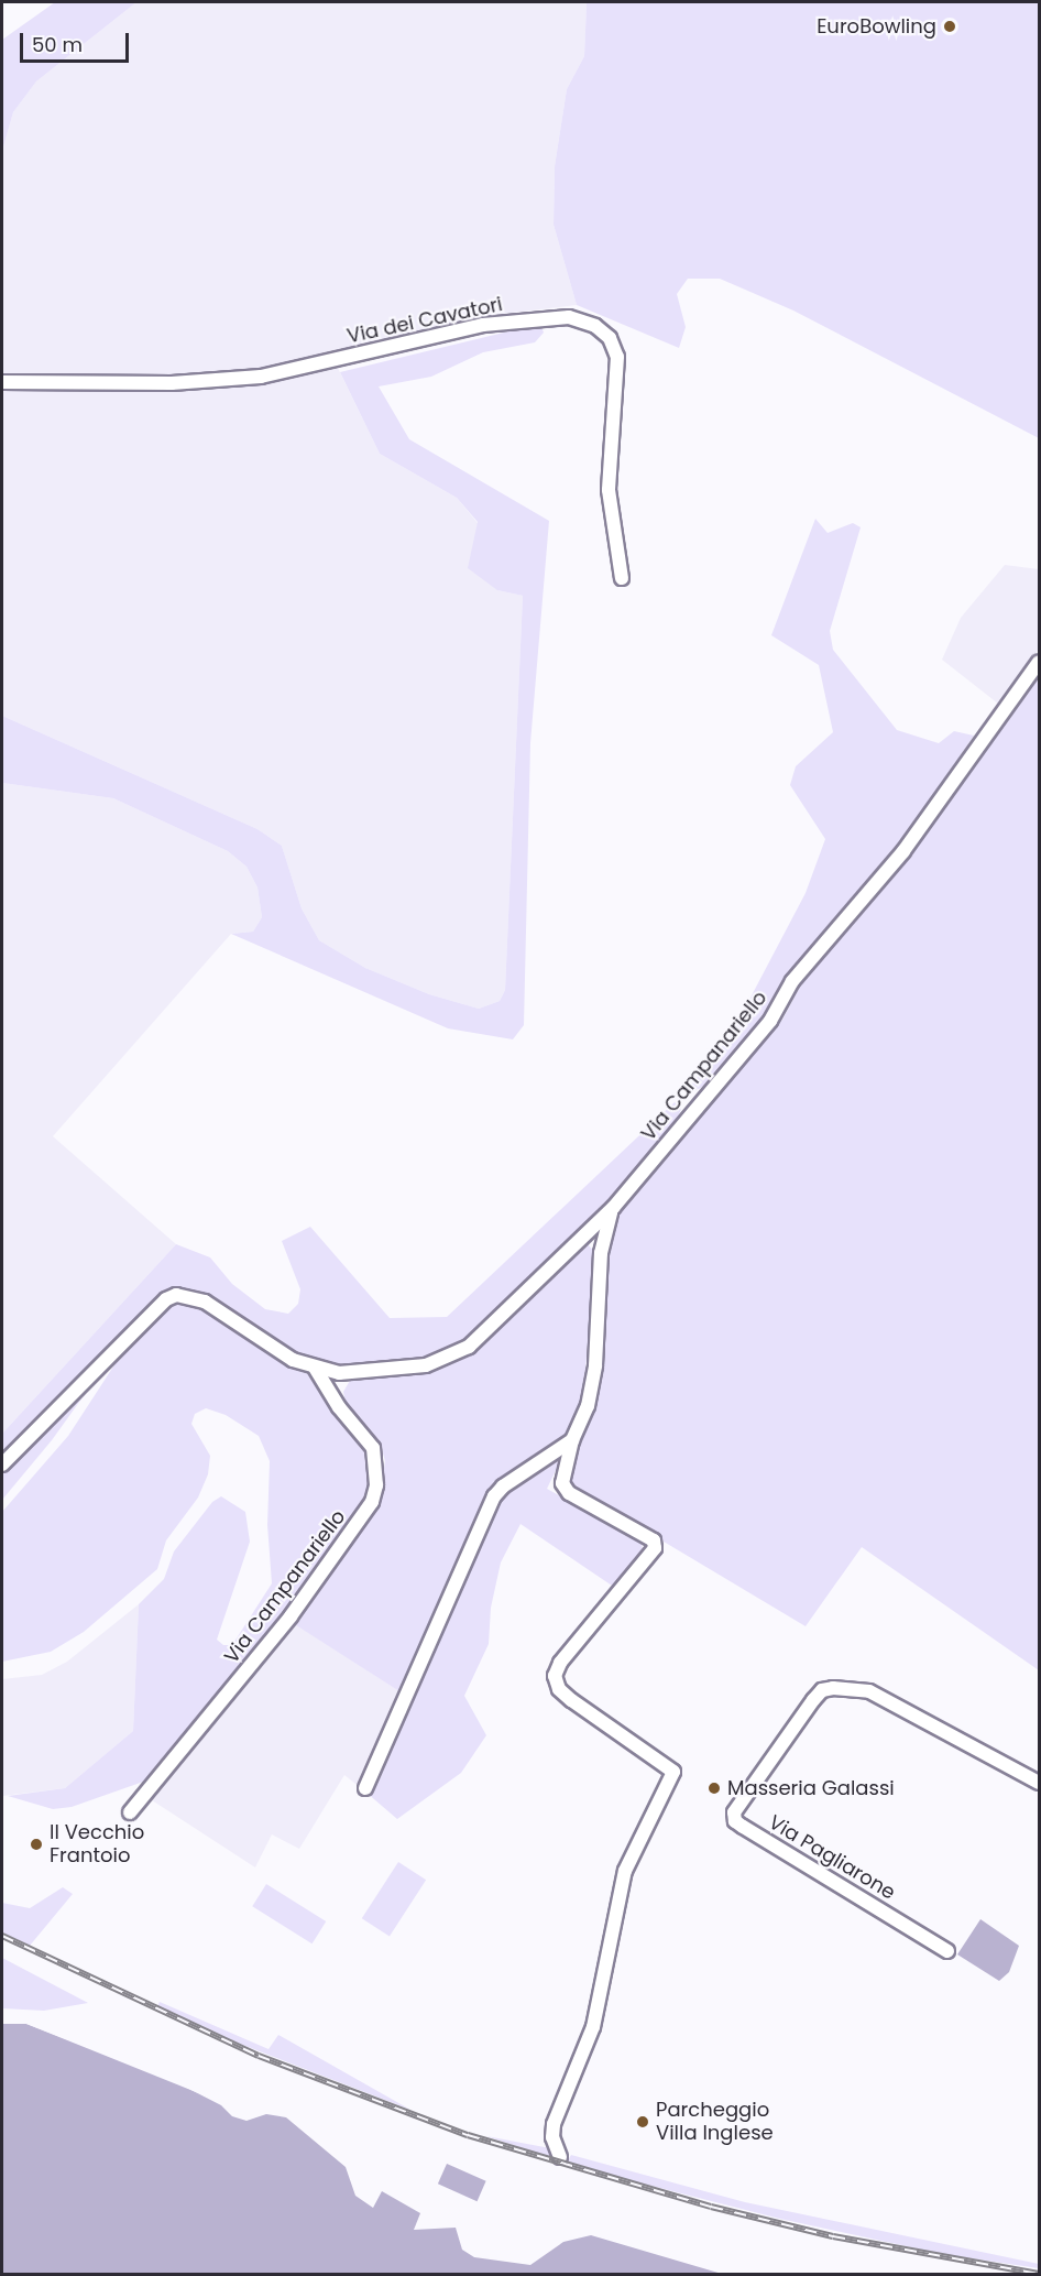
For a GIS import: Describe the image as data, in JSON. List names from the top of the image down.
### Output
{
  "streets": {
    "street": ["Via dei Cavatori", "Via Campanariello", "Via Pagliarone"]
  },
  "places": [
    "EuroBowling",
    "Masseria Galassi",
    "Il Vecchio Frantoio",
    "Parcheggio Villa Inglese"
  ],
  "scale_bar": "50 m"
}
